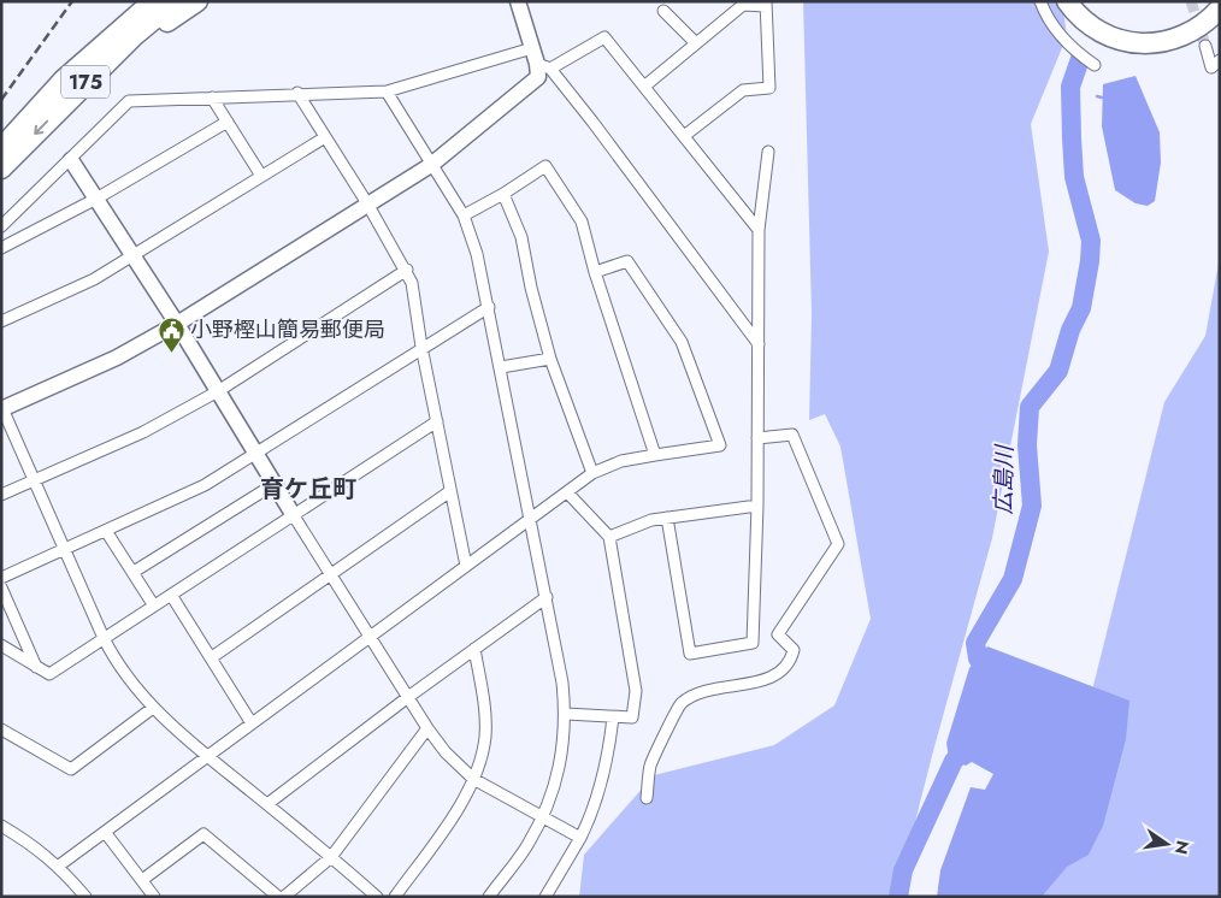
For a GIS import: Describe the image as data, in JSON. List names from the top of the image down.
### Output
{
  "streets": {
    "highway": ["175"]
  },
  "districts": ["育ケ丘町"],
  "water": ["広島川"],
  "places": {
    "public building": ["小野樫山簡易郵便局"]
  },
  "north": "right"
}
